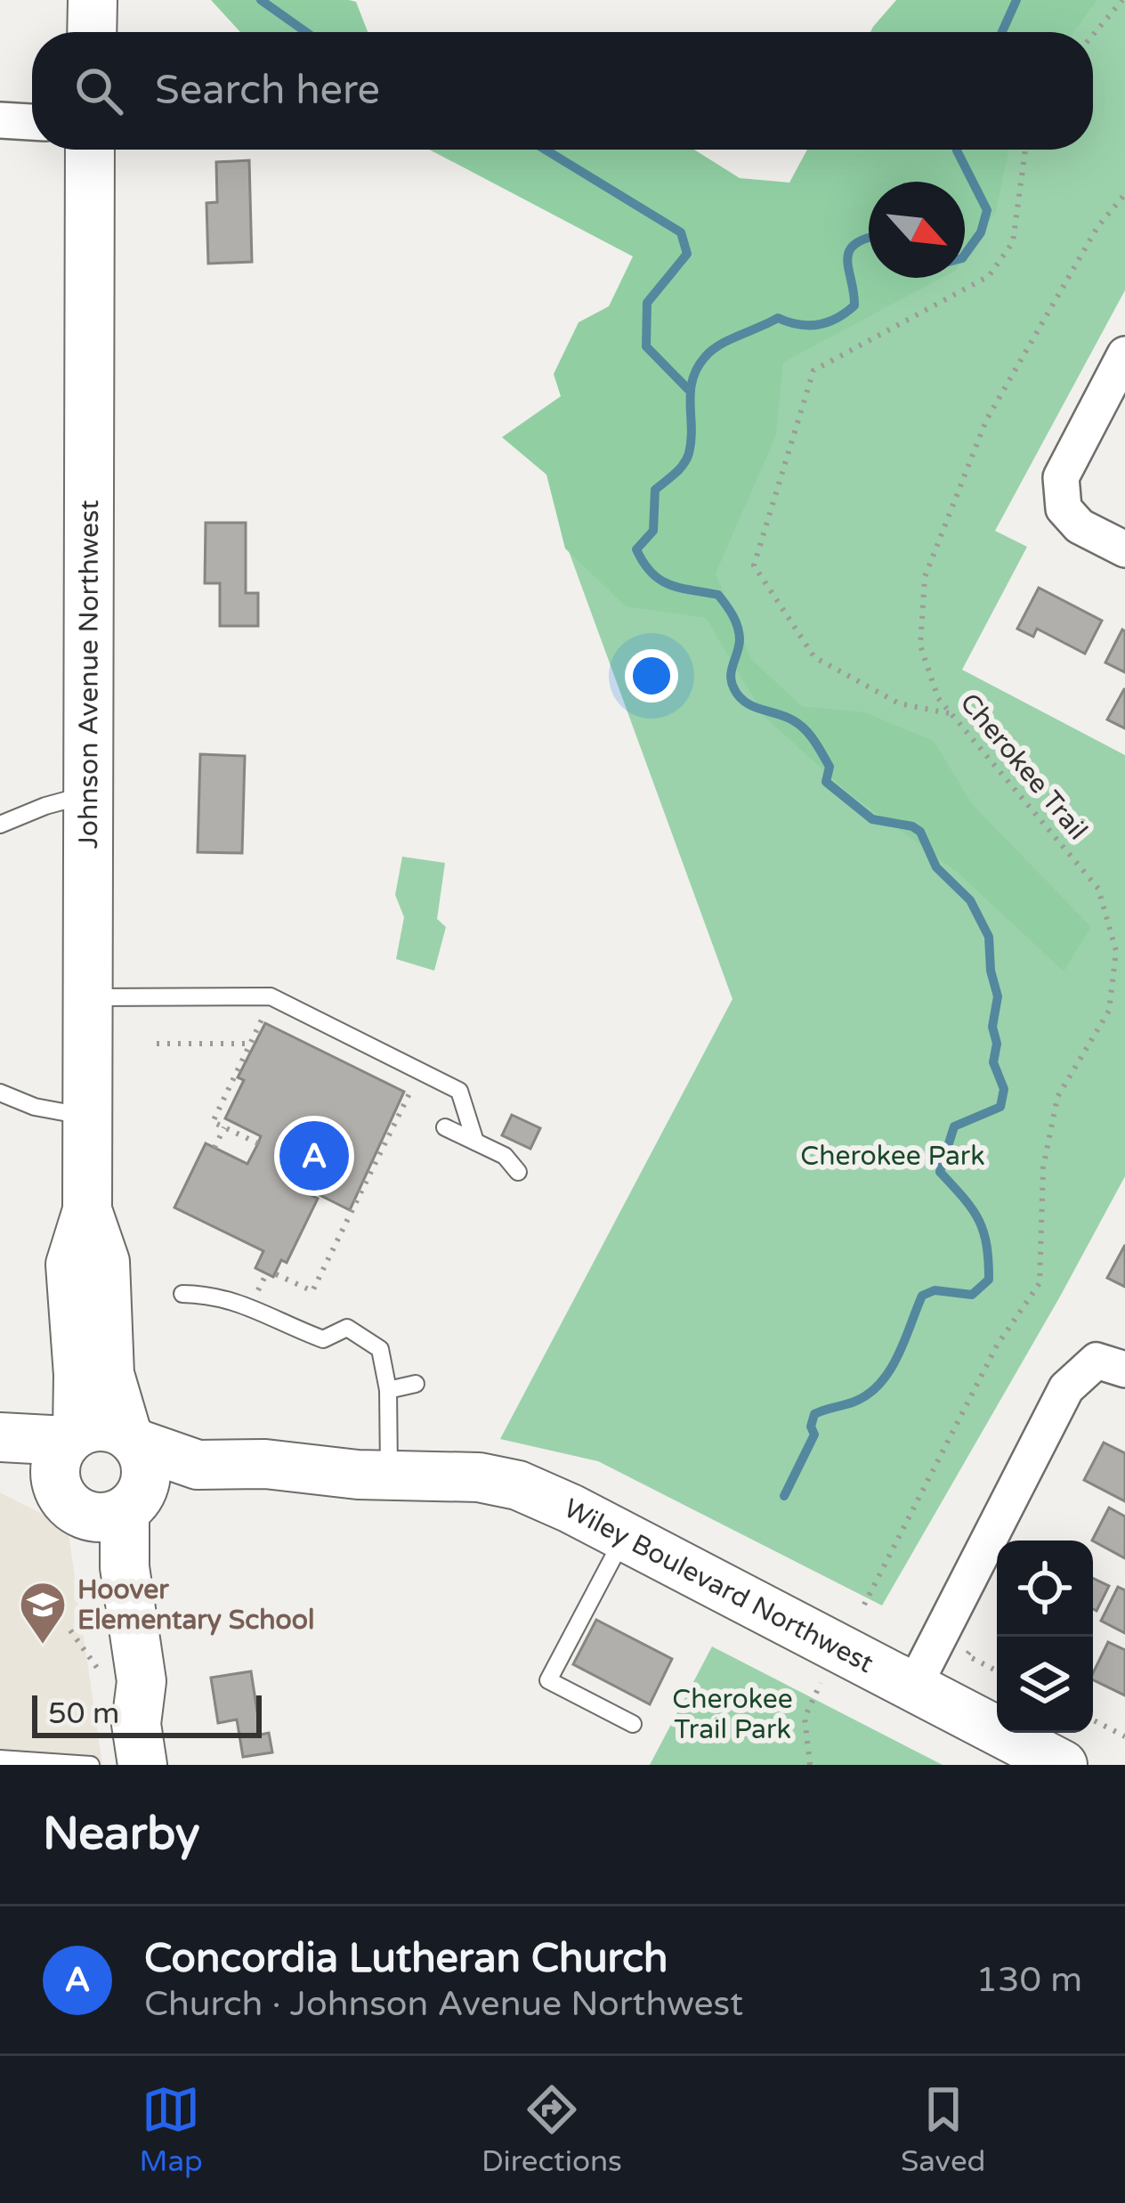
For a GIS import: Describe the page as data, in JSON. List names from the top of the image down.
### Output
{
  "streets": {
    "street": ["Johnson Avenue Northwest", "Wiley Boulevard Northwest"],
    "path": ["Cherokee Trail"]
  },
  "crossings": [
    ["Johnson Avenue Northwest", "Wiley Boulevard Northwest"]
  ],
  "parks": ["Cherokee Park", "Cherokee Trail Park"],
  "places": {
    "school or university": ["Hoover Elementary School"]
  },
  "scale_bar": "50 m",
  "north": "bottom right",
  "page": {
    "search": "Search here",
    "pins": "A",
    "scale": "50 m",
    "heading": "Nearby",
    "list": [
      {
        "mark": "A",
        "name": "Concordia Lutheran Church",
        "note": "Church · Johnson Avenue Northwest",
        "value": "130 m"
      }
    ],
    "nav": ["Map", "Directions", "Saved"]
  }
}
